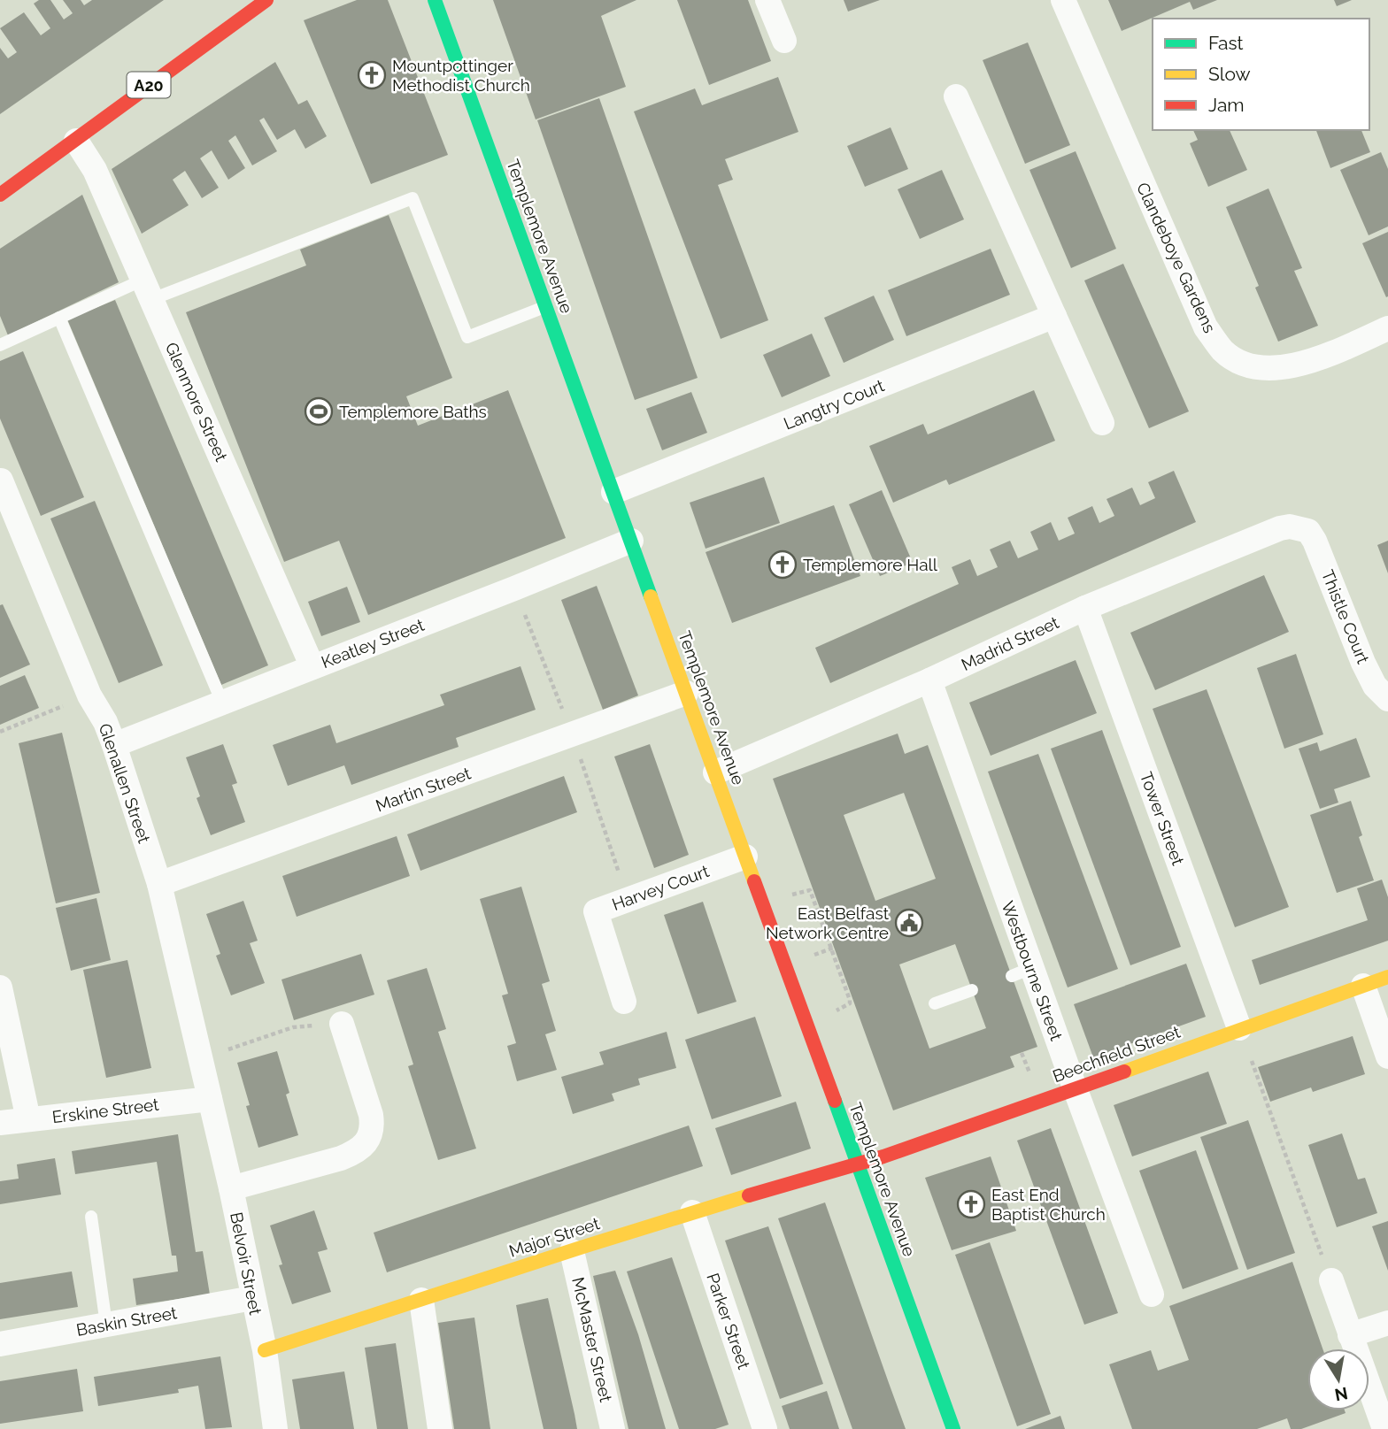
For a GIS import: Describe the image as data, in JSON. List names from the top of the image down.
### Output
{
  "streets": {
    "street": [
      "A20",
      "Templemore Avenue",
      "Clandeboye Gardens",
      "Glenmore Street",
      "Langtry Court",
      "Thistle Court",
      "Keatley Street",
      "Madrid Street",
      "Glenallen Street",
      "Martin Street",
      "Tower Street",
      "Harvey Court",
      "Westbourne Street",
      "Beechfield Street",
      "Erskine Street",
      "Major Street",
      "Belvoir Street",
      "Baskin Street",
      "Parker Street",
      "McMaster Street"
    ]
  },
  "crossings": [
    ["A20", "Glenmore Street"],
    ["Templemore Avenue", "Langtry Court"],
    ["Templemore Avenue", "Keatley Street"],
    ["Templemore Avenue", "Madrid Street"],
    ["Templemore Avenue", "Martin Street"],
    ["Templemore Avenue", "Harvey Court"],
    ["Templemore Avenue", "Beechfield Street"],
    ["Templemore Avenue", "Major Street"],
    ["Glenmore Street", "Keatley Street"],
    ["Thistle Court", "Madrid Street"],
    ["Keatley Street", "Glenallen Street"],
    ["Madrid Street", "Tower Street"],
    ["Madrid Street", "Westbourne Street"],
    ["Glenallen Street", "Martin Street"],
    ["Glenallen Street", "Erskine Street"],
    ["Glenallen Street", "Belvoir Street"],
    ["Tower Street", "Beechfield Street"],
    ["Westbourne Street", "Beechfield Street"],
    ["Beechfield Street", "Major Street"],
    ["Erskine Street", "Belvoir Street"],
    ["Major Street", "Belvoir Street"],
    ["Major Street", "Parker Street"],
    ["Major Street", "McMaster Street"],
    ["Belvoir Street", "Baskin Street"]
  ],
  "places": {
    "church": ["Mountpottinger Methodist Church", "Templemore Hall", "East End Baptist Church"],
    "sports": ["Templemore Baths"],
    "public building": ["East Belfast Network Centre"]
  },
  "legend": ["Fast", "Slow", "Jam"],
  "north": "bottom"
}
